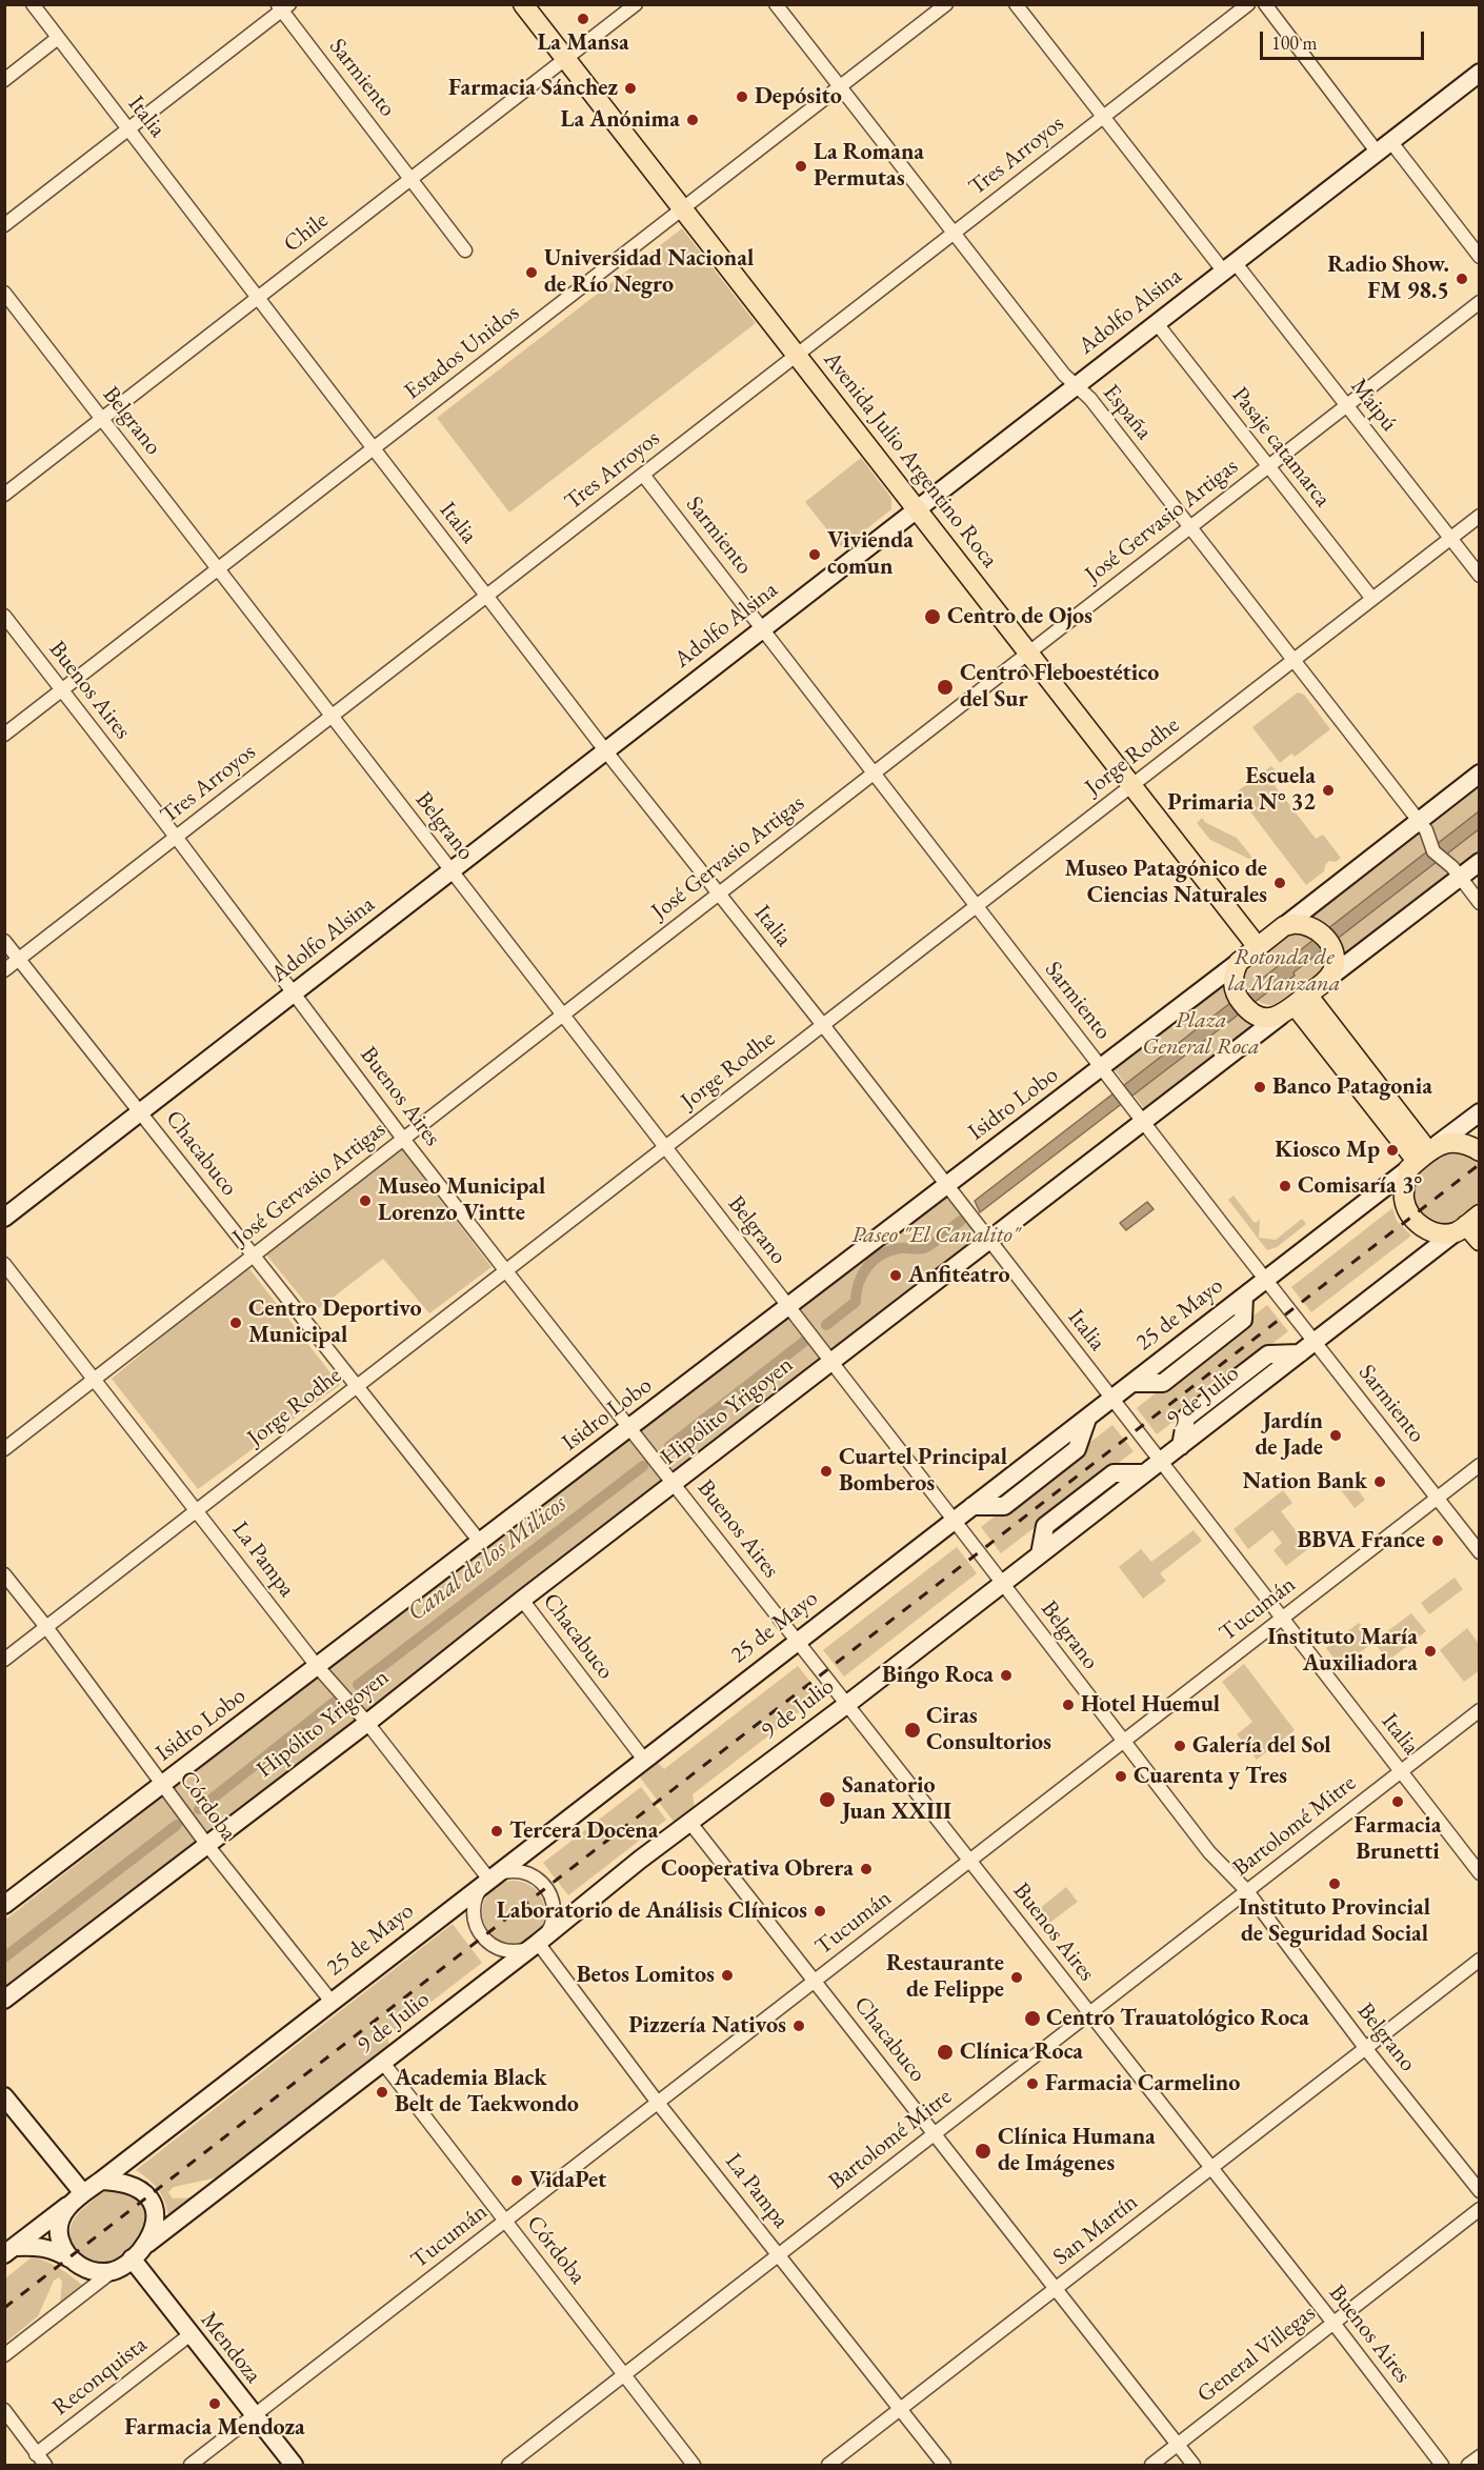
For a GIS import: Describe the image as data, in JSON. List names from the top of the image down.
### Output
{
  "streets": {
    "main road": [
      "Adolfo Alsina",
      "Avenida Julio Argentino Roca",
      "Isidro Lobo",
      "25 de Mayo",
      "9 de Julio",
      "Hipólito Yrigoyen",
      "Mendoza"
    ],
    "street": [
      "Sarmiento",
      "Italia",
      "Tres Arroyos",
      "Chile",
      "Estados Unidos",
      "Maipú",
      "España",
      "Belgrano",
      "Pasaje catamarca",
      "José Gervasio Artigas",
      "Buenos Aires",
      "Jorge Rodhe",
      "Chacabuco",
      "La Pampa",
      "Tucumán",
      "Córdoba",
      "Bartolomé Mitre",
      "San Martín",
      "General Villegas",
      "Reconquista"
    ]
  },
  "crossings": [
    ["Sarmiento", "Tres Arroyos"],
    ["Sarmiento", "Chile"],
    ["Sarmiento", "Adolfo Alsina"],
    ["Sarmiento", "José Gervasio Artigas"],
    ["Sarmiento", "Jorge Rodhe"],
    ["Sarmiento", "Isidro Lobo"],
    ["Sarmiento", "25 de Mayo"],
    ["Sarmiento", "9 de Julio"],
    ["Sarmiento", "Hipólito Yrigoyen"],
    ["Sarmiento", "Tucumán"],
    ["Italia", "Tres Arroyos"],
    ["Italia", "Chile"],
    ["Italia", "Adolfo Alsina"],
    ["Italia", "Estados Unidos"],
    ["Italia", "José Gervasio Artigas"],
    ["Italia", "Jorge Rodhe"],
    ["Italia", "Isidro Lobo"],
    ["Italia", "25 de Mayo"],
    ["Italia", "9 de Julio"],
    ["Italia", "Hipólito Yrigoyen"],
    ["Italia", "Tucumán"],
    ["Italia", "Bartolomé Mitre"],
    ["Tres Arroyos", "Maipú"],
    ["Tres Arroyos", "España"],
    ["Tres Arroyos", "Belgrano"],
    ["Tres Arroyos", "Avenida Julio Argentino Roca"],
    ["Tres Arroyos", "Buenos Aires"],
    ["Tres Arroyos", "Chacabuco"],
    ["Chile", "Belgrano"],
    ["Chile", "Avenida Julio Argentino Roca"],
    ["Adolfo Alsina", "Maipú"],
    ["Adolfo Alsina", "España"],
    ["Adolfo Alsina", "Belgrano"],
    ["Adolfo Alsina", "Pasaje catamarca"],
    ["Adolfo Alsina", "Avenida Julio Argentino Roca"],
    ["Adolfo Alsina", "Buenos Aires"],
    ["Adolfo Alsina", "Chacabuco"],
    ["Estados Unidos", "España"],
    ["Estados Unidos", "Belgrano"],
    ["Estados Unidos", "Avenida Julio Argentino Roca"],
    ["Estados Unidos", "Buenos Aires"],
    ["Maipú", "José Gervasio Artigas"],
    ["Maipú", "Jorge Rodhe"],
    ["España", "José Gervasio Artigas"],
    ["España", "Jorge Rodhe"],
    ["España", "Hipólito Yrigoyen"],
    ["Belgrano", "José Gervasio Artigas"],
    ["Belgrano", "Jorge Rodhe"],
    ["Belgrano", "Isidro Lobo"],
    ["Belgrano", "25 de Mayo"],
    ["Belgrano", "9 de Julio"],
    ["Belgrano", "Hipólito Yrigoyen"],
    ["Belgrano", "Tucumán"],
    ["Belgrano", "Bartolomé Mitre"],
    ["Belgrano", "San Martín"],
    ["Pasaje catamarca", "José Gervasio Artigas"],
    ["Pasaje catamarca", "Jorge Rodhe"],
    ["Avenida Julio Argentino Roca", "José Gervasio Artigas"],
    ["Avenida Julio Argentino Roca", "Jorge Rodhe"],
    ["Avenida Julio Argentino Roca", "Isidro Lobo"],
    ["Avenida Julio Argentino Roca", "Hipólito Yrigoyen"],
    ["José Gervasio Artigas", "Buenos Aires"],
    ["José Gervasio Artigas", "Chacabuco"],
    ["José Gervasio Artigas", "La Pampa"],
    ["Buenos Aires", "Jorge Rodhe"],
    ["Buenos Aires", "Isidro Lobo"],
    ["Buenos Aires", "25 de Mayo"],
    ["Buenos Aires", "9 de Julio"],
    ["Buenos Aires", "Hipólito Yrigoyen"],
    ["Buenos Aires", "Tucumán"],
    ["Buenos Aires", "Bartolomé Mitre"],
    ["Buenos Aires", "San Martín"],
    ["Buenos Aires", "General Villegas"],
    ["Jorge Rodhe", "Chacabuco"],
    ["Jorge Rodhe", "La Pampa"],
    ["Jorge Rodhe", "Córdoba"],
    ["Isidro Lobo", "Chacabuco"],
    ["Isidro Lobo", "Hipólito Yrigoyen"],
    ["Isidro Lobo", "La Pampa"],
    ["Isidro Lobo", "Córdoba"],
    ["Chacabuco", "25 de Mayo"],
    ["Chacabuco", "9 de Julio"],
    ["Chacabuco", "Hipólito Yrigoyen"],
    ["Chacabuco", "Tucumán"],
    ["Chacabuco", "Bartolomé Mitre"],
    ["Chacabuco", "San Martín"],
    ["Chacabuco", "General Villegas"],
    ["25 de Mayo", "9 de Julio"],
    ["25 de Mayo", "La Pampa"],
    ["25 de Mayo", "Córdoba"],
    ["25 de Mayo", "Mendoza"],
    ["9 de Julio", "La Pampa"],
    ["9 de Julio", "Córdoba"],
    ["9 de Julio", "Mendoza"],
    ["Hipólito Yrigoyen", "La Pampa"],
    ["Hipólito Yrigoyen", "Córdoba"],
    ["La Pampa", "Tucumán"],
    ["La Pampa", "Bartolomé Mitre"],
    ["La Pampa", "San Martín"],
    ["Tucumán", "Córdoba"],
    ["Tucumán", "Mendoza"],
    ["Córdoba", "Bartolomé Mitre"],
    ["Mendoza", "Reconquista"]
  ],
  "water": ["Canal de los Milicos"],
  "parks": ["Rotonda de la Manzana", "Plaza General Roca", "Paseo \"El Canalito\""],
  "places": [
    "La Mansa",
    "Farmacia Sánchez",
    "Depósito",
    "La Anónima",
    "La Romana Permutas",
    "Universidad Nacional de Río Negro",
    "Radio Show. FM 98.5",
    "Vivienda comun",
    "Centro de Ojos",
    "Centro Fleboestético del Sur",
    "Escuela Primaria N° 32",
    "Museo Patagónico de Ciencias Naturales",
    "Banco Patagonia",
    "Kiosco Mp",
    "Comisaría 3°",
    "Museo Municipal Lorenzo Vintte",
    "Anfiteatro",
    "Centro Deportivo Municipal",
    "Jardín de Jade",
    "Cuartel Principal Bomberos",
    "Nation Bank",
    "BBVA France",
    "Instituto María Auxiliadora",
    "Bingo Roca",
    "Hotel Huemul",
    "Ciras Consultorios",
    "Galería del Sol",
    "Cuarenta y Tres",
    "Sanatorio Juan XXIII",
    "Farmacia Brunetti",
    "Tercera Docena",
    "Cooperativa Obrera",
    "Instituto Provincial de Seguridad Social",
    "Laboratorio de Análisis Clínicos",
    "Betos Lomitos",
    "Restaurante de Felippe",
    "Centro Trauatológico Roca",
    "Pizzería Nativos",
    "Clínica Roca",
    "Farmacia Carmelino",
    "Academia Black Belt de Taekwondo",
    "Clínica Humana de Imágenes",
    "VidaPet",
    "Farmacia Mendoza"
  ],
  "scale_bar": "100 m"
}
